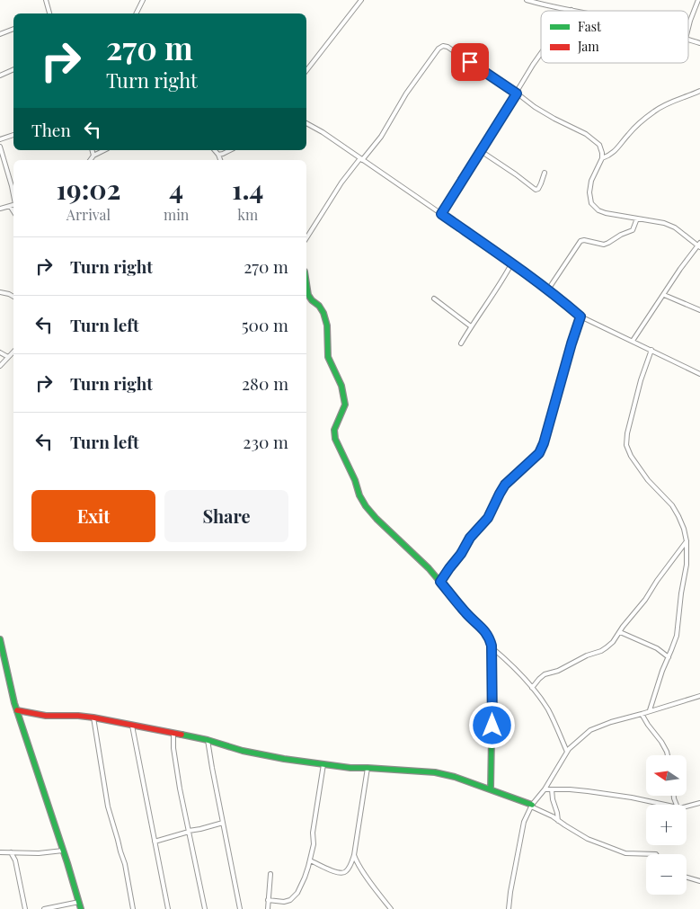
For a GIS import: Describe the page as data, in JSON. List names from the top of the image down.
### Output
{
  "legend": ["Fast", "Jam"],
  "north": "left",
  "page": {
    "turn": ["270 m", "Turn right"],
    "then": "Then",
    "eta": [
      "19:02",
      "Arrival",
      "4",
      "min",
      "1.4",
      "km"
    ],
    "list": [
      {
        "name": "Turn right",
        "value": "270 m"
      },
      {
        "name": "Turn left",
        "value": "500 m"
      },
      {
        "name": "Turn right",
        "value": "280 m"
      },
      {
        "name": "Turn left",
        "value": "230 m"
      }
    ],
    "buttons": ["Exit", "Share"],
    "map_buttons": ["+", "−"]
  }
}
